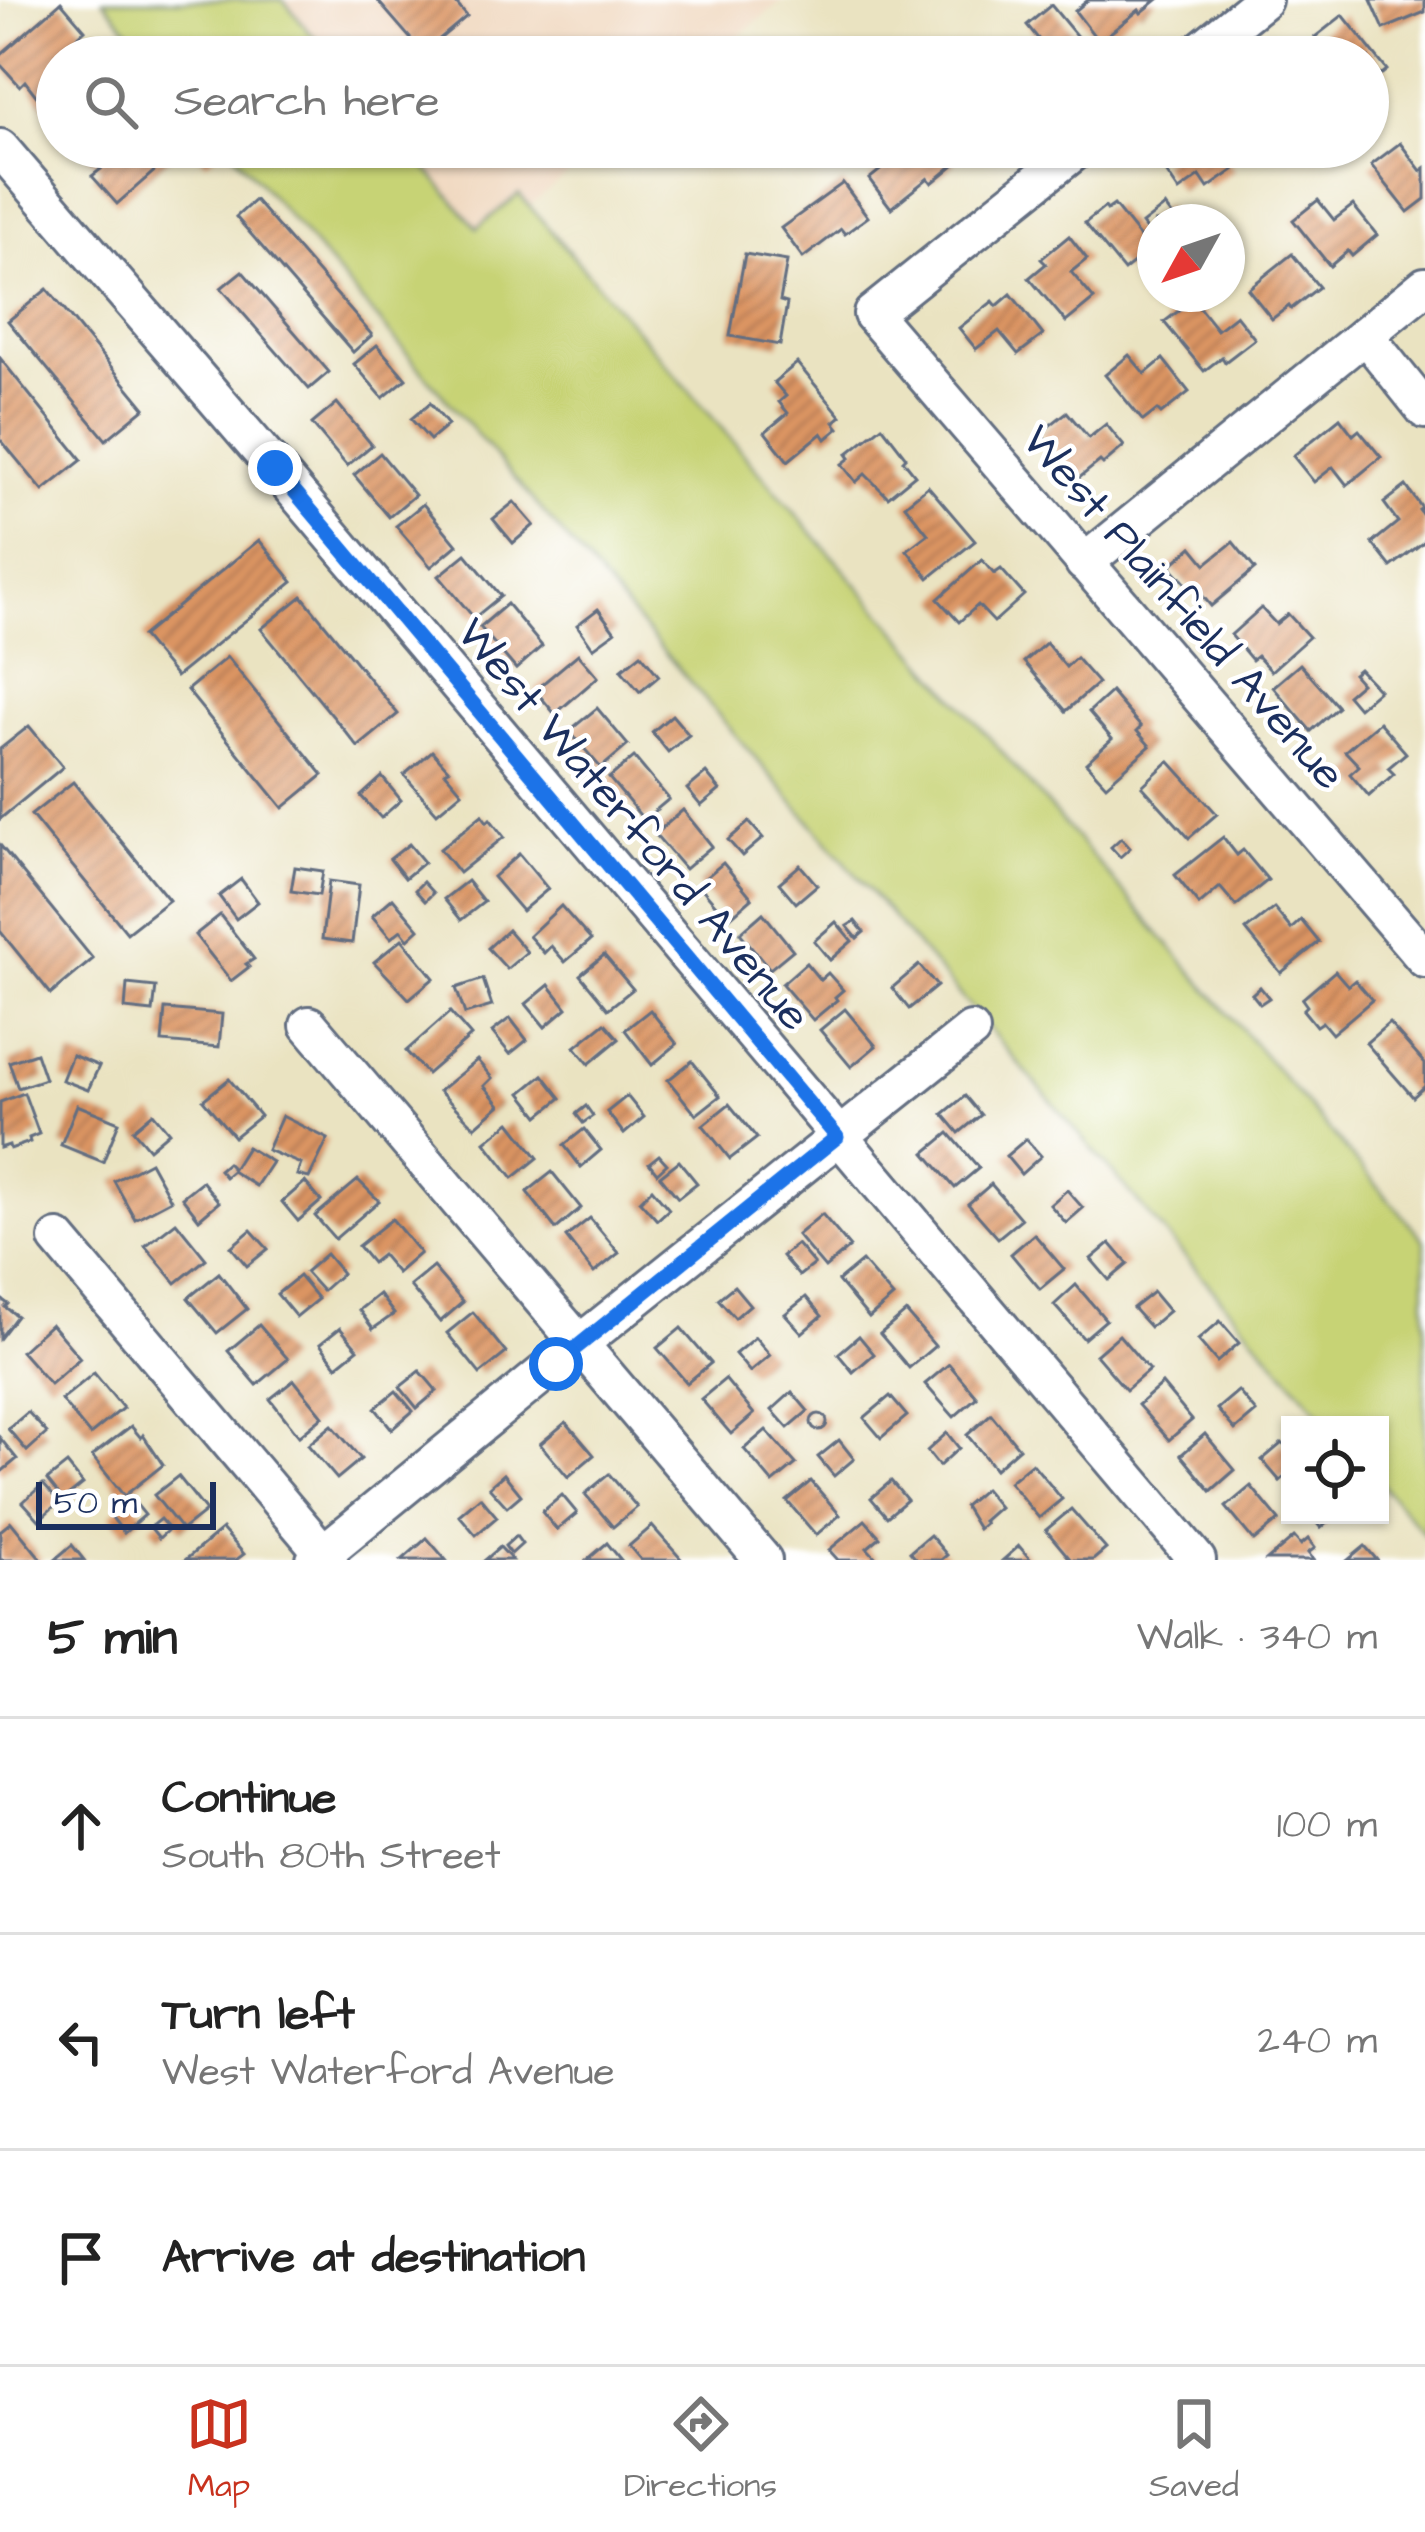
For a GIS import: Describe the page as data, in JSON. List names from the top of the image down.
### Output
{
  "streets": {
    "street": ["West Plainfield Avenue", "West Waterford Avenue"]
  },
  "scale_bar": "50 m",
  "north": "bottom left",
  "page": {
    "search": "Search here",
    "scale": "50 m",
    "heading": ["5 min", "Walk · 340 m"],
    "list": [
      ["Continue", "South 80th Street", "100 m"],
      ["Turn left", "West Waterford Avenue", "240 m"],
      "Arrive at destination"
    ],
    "nav": ["Map", "Directions", "Saved"]
  }
}
